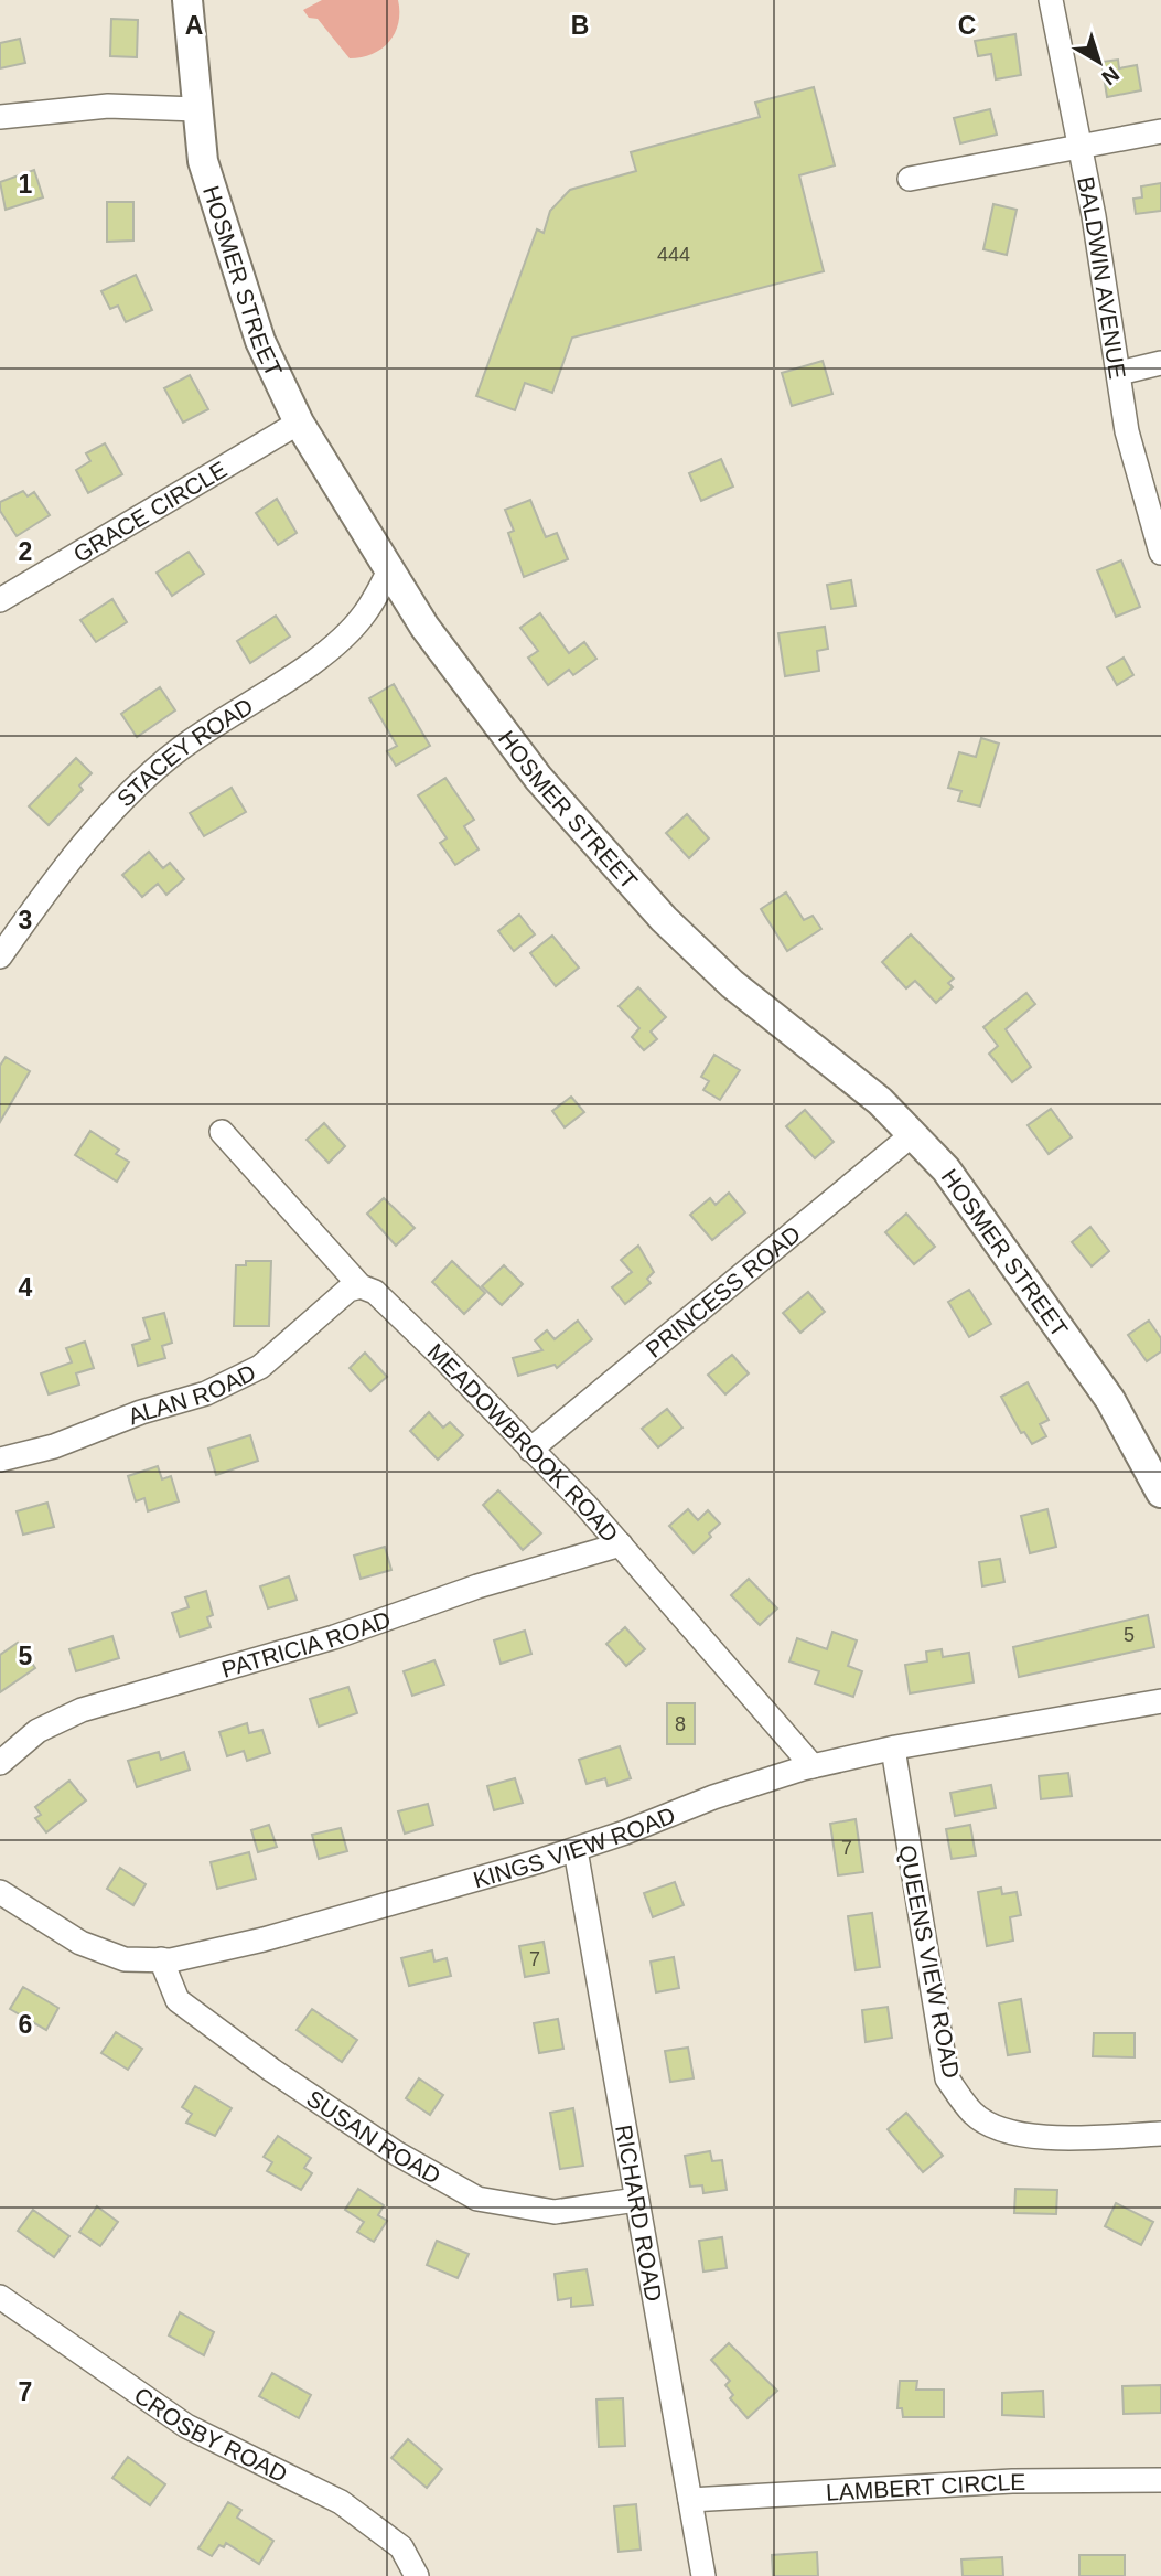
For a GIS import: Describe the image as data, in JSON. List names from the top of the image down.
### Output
{
  "streets": {
    "street": [
      "BALDWIN AVENUE",
      "HOSMER STREET",
      "GRACE CIRCLE",
      "STACEY ROAD",
      "PRINCESS ROAD",
      "ALAN ROAD",
      "MEADOWBROOK ROAD",
      "PATRICIA ROAD",
      "KINGS VIEW ROAD",
      "QUEENS VIEW ROAD",
      "SUSAN ROAD",
      "RICHARD ROAD",
      "CROSBY ROAD",
      "LAMBERT CIRCLE"
    ]
  },
  "crossings": [
    ["HOSMER STREET", "GRACE CIRCLE"],
    ["HOSMER STREET", "STACEY ROAD"],
    ["HOSMER STREET", "PRINCESS ROAD"],
    ["PRINCESS ROAD", "MEADOWBROOK ROAD"],
    ["ALAN ROAD", "MEADOWBROOK ROAD"],
    ["MEADOWBROOK ROAD", "PATRICIA ROAD"],
    ["MEADOWBROOK ROAD", "KINGS VIEW ROAD"],
    ["KINGS VIEW ROAD", "QUEENS VIEW ROAD"],
    ["KINGS VIEW ROAD", "SUSAN ROAD"],
    ["KINGS VIEW ROAD", "RICHARD ROAD"],
    ["SUSAN ROAD", "RICHARD ROAD"],
    ["RICHARD ROAD", "LAMBERT CIRCLE"]
  ],
  "house_numbers": [
    "444",
    "5",
    "8",
    "7",
    "7"
  ],
  "north": "bottom right",
  "grid": {
    "columns": ["A", "B", "C"],
    "rows": [
      "1",
      "2",
      "3",
      "4",
      "5",
      "6",
      "7"
    ]
  }
}
